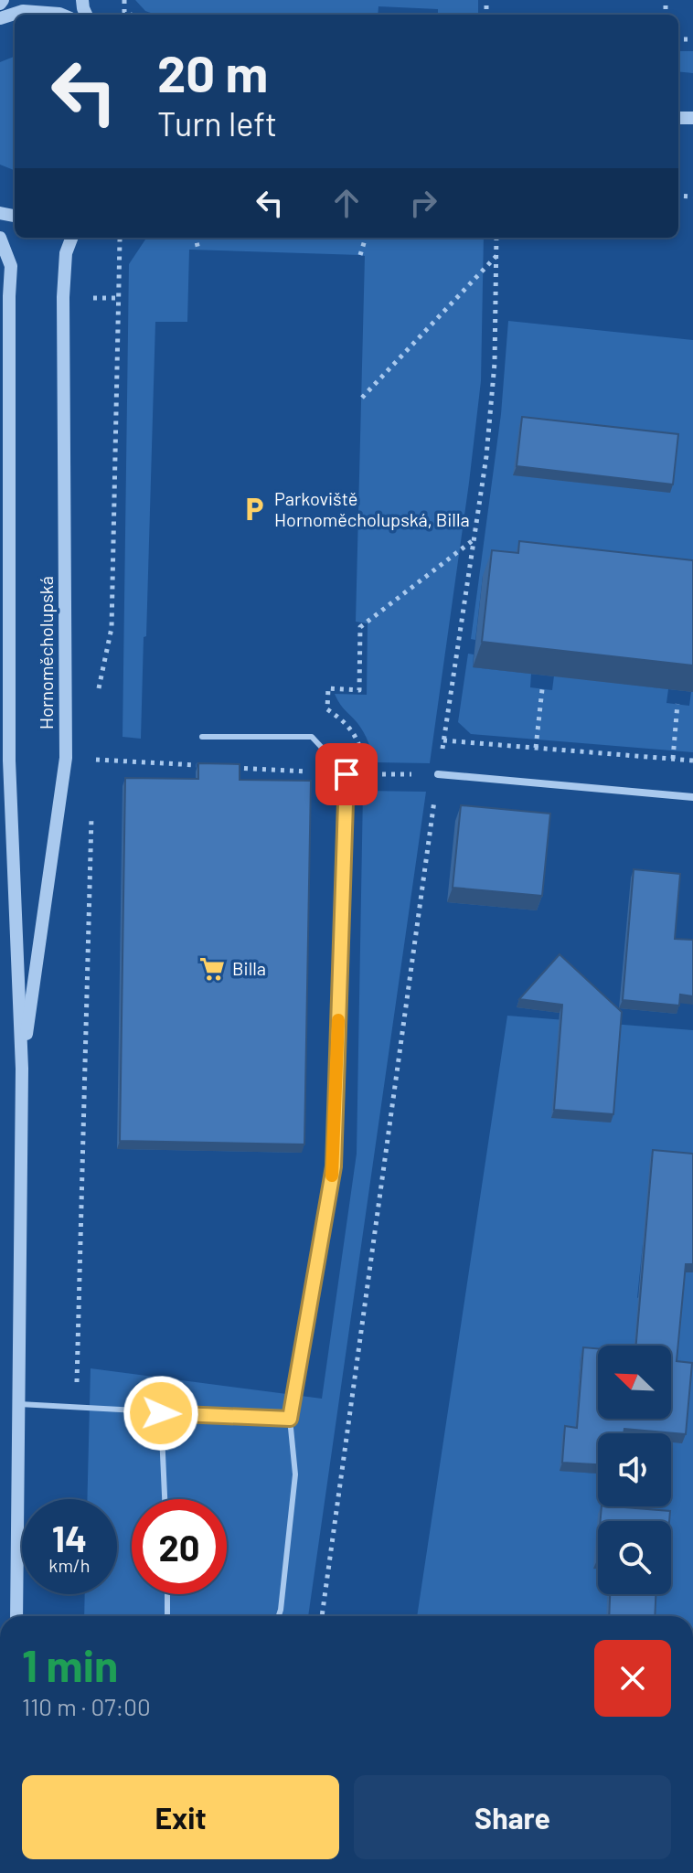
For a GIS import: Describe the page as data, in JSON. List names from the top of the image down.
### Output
{
  "streets": {
    "street": ["Hornoměcholupská"]
  },
  "places": {
    "parking": ["Parkoviště Hornoměcholupská, Billa"],
    "supermarket": ["Billa"]
  },
  "north": "top left",
  "page": {
    "turn": ["20 m", "Turn left"],
    "speed": "14 km/h",
    "limit": "20",
    "heading": ["1 min", "110 m · 07:00"],
    "buttons": ["Exit", "Share"]
  }
}
